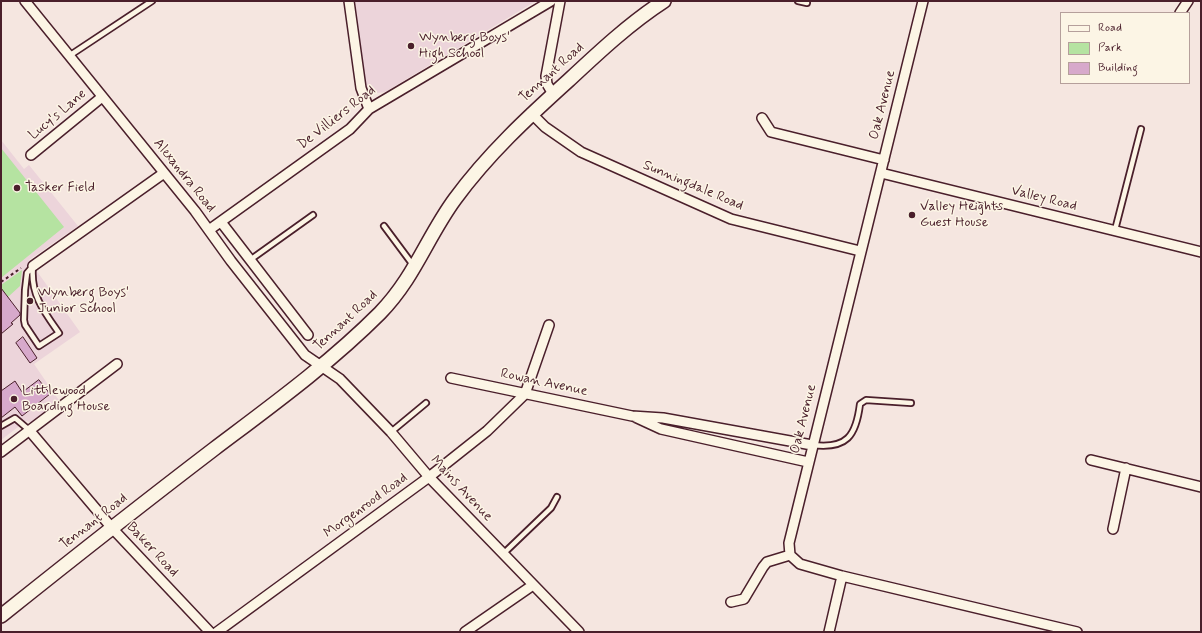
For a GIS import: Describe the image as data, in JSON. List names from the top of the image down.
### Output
{
  "streets": {
    "main road": ["Tennant Road"],
    "street": [
      "Oak Avenue",
      "Lucy's Lane",
      "De Villiers Road",
      "Alexandra Road",
      "Sunningdale Road",
      "Valley Road",
      "Rowan Avenue",
      "Mains Avenue",
      "Morgenrood Road",
      "Baker Road"
    ]
  },
  "crossings": [
    ["Tennant Road", "Alexandra Road"],
    ["Tennant Road", "Sunningdale Road"],
    ["Tennant Road", "Mains Avenue"],
    ["Tennant Road", "Baker Road"],
    ["Oak Avenue", "Sunningdale Road"],
    ["Oak Avenue", "Valley Road"],
    ["Oak Avenue", "Rowan Avenue"],
    ["Lucy's Lane", "Alexandra Road"],
    ["De Villiers Road", "Alexandra Road"],
    ["Alexandra Road", "Mains Avenue"],
    ["Rowan Avenue", "Morgenrood Road"],
    ["Mains Avenue", "Morgenrood Road"]
  ],
  "places": [
    "Wynberg Boys' High School",
    "Tasker Field",
    "Valley Heights Guest House",
    "Wynberg Boys' Junior School",
    "Littlewood Boarding House"
  ],
  "legend": ["Road", "Park", "Building"]
}
